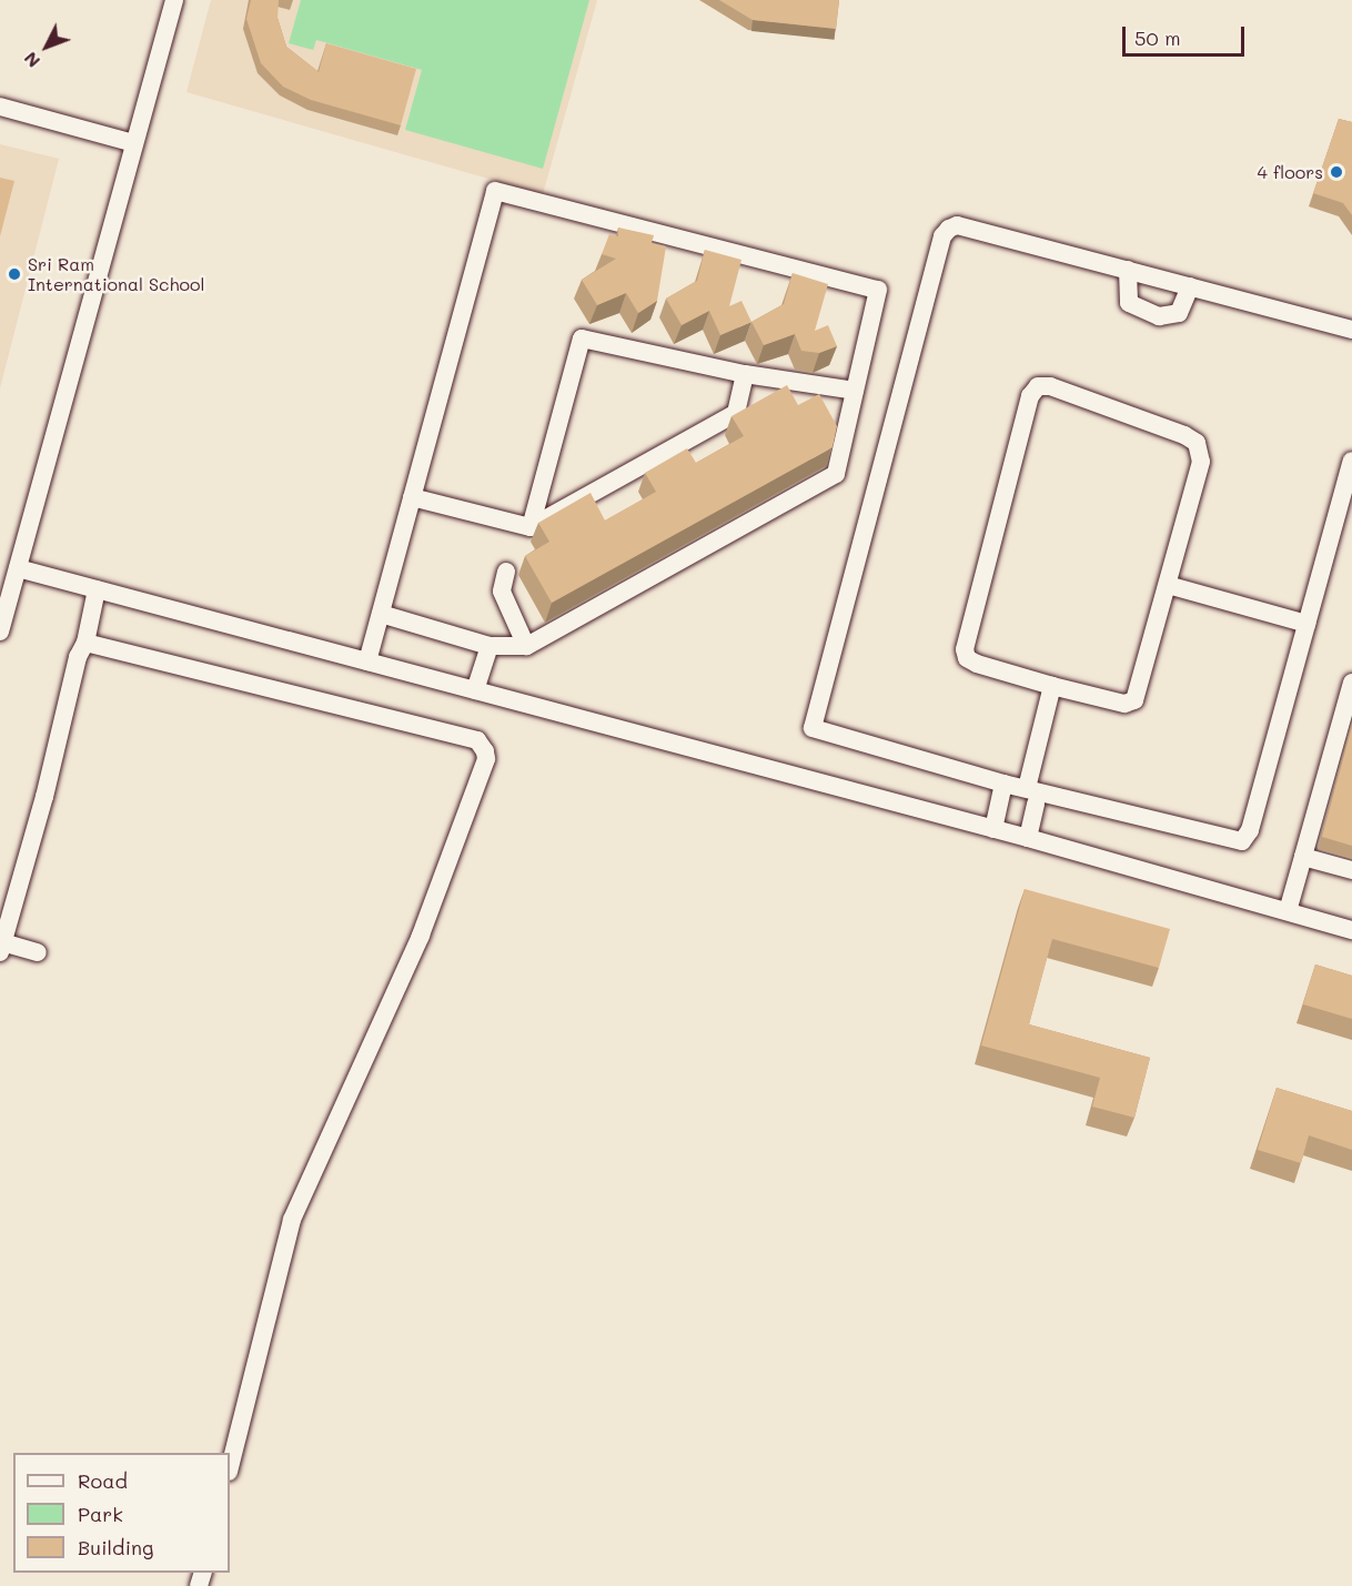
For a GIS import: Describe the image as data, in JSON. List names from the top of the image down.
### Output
{
  "places": ["4 floors", "Sri Ram International School"],
  "legend": ["Road", "Park", "Building"],
  "scale_bar": "50 m",
  "north": "bottom left"
}
